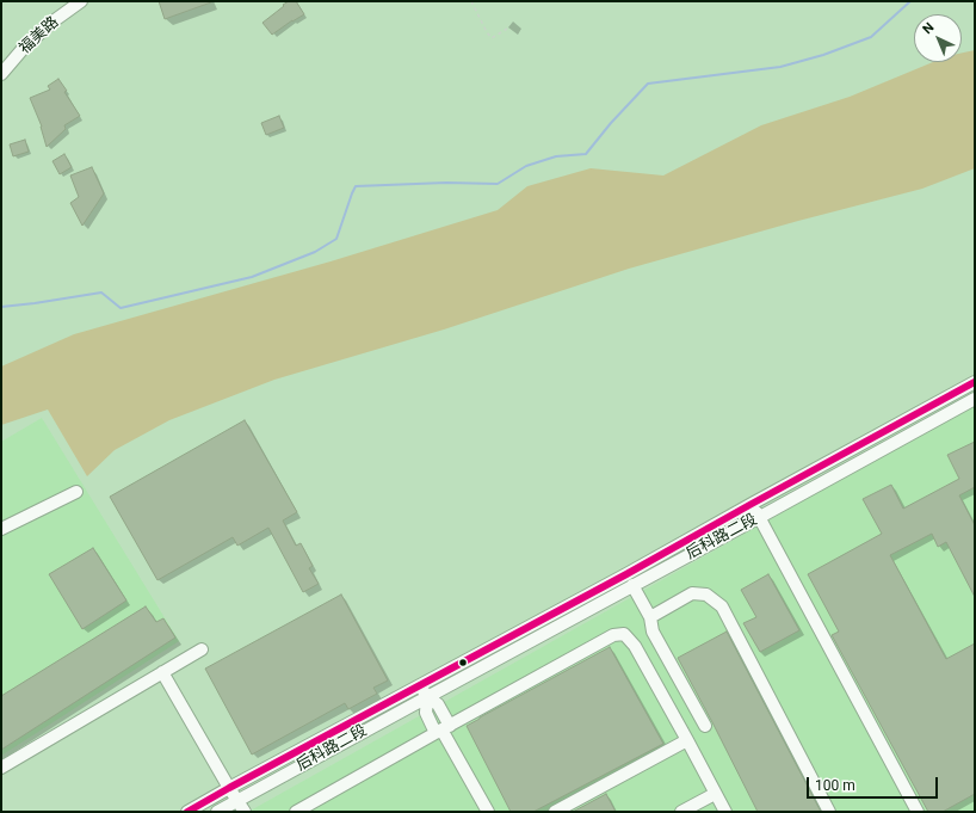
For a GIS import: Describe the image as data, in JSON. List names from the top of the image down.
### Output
{
  "streets": {
    "street": ["福美路", "后科路二段"]
  },
  "scale_bar": "100 m",
  "north": "top left"
}
